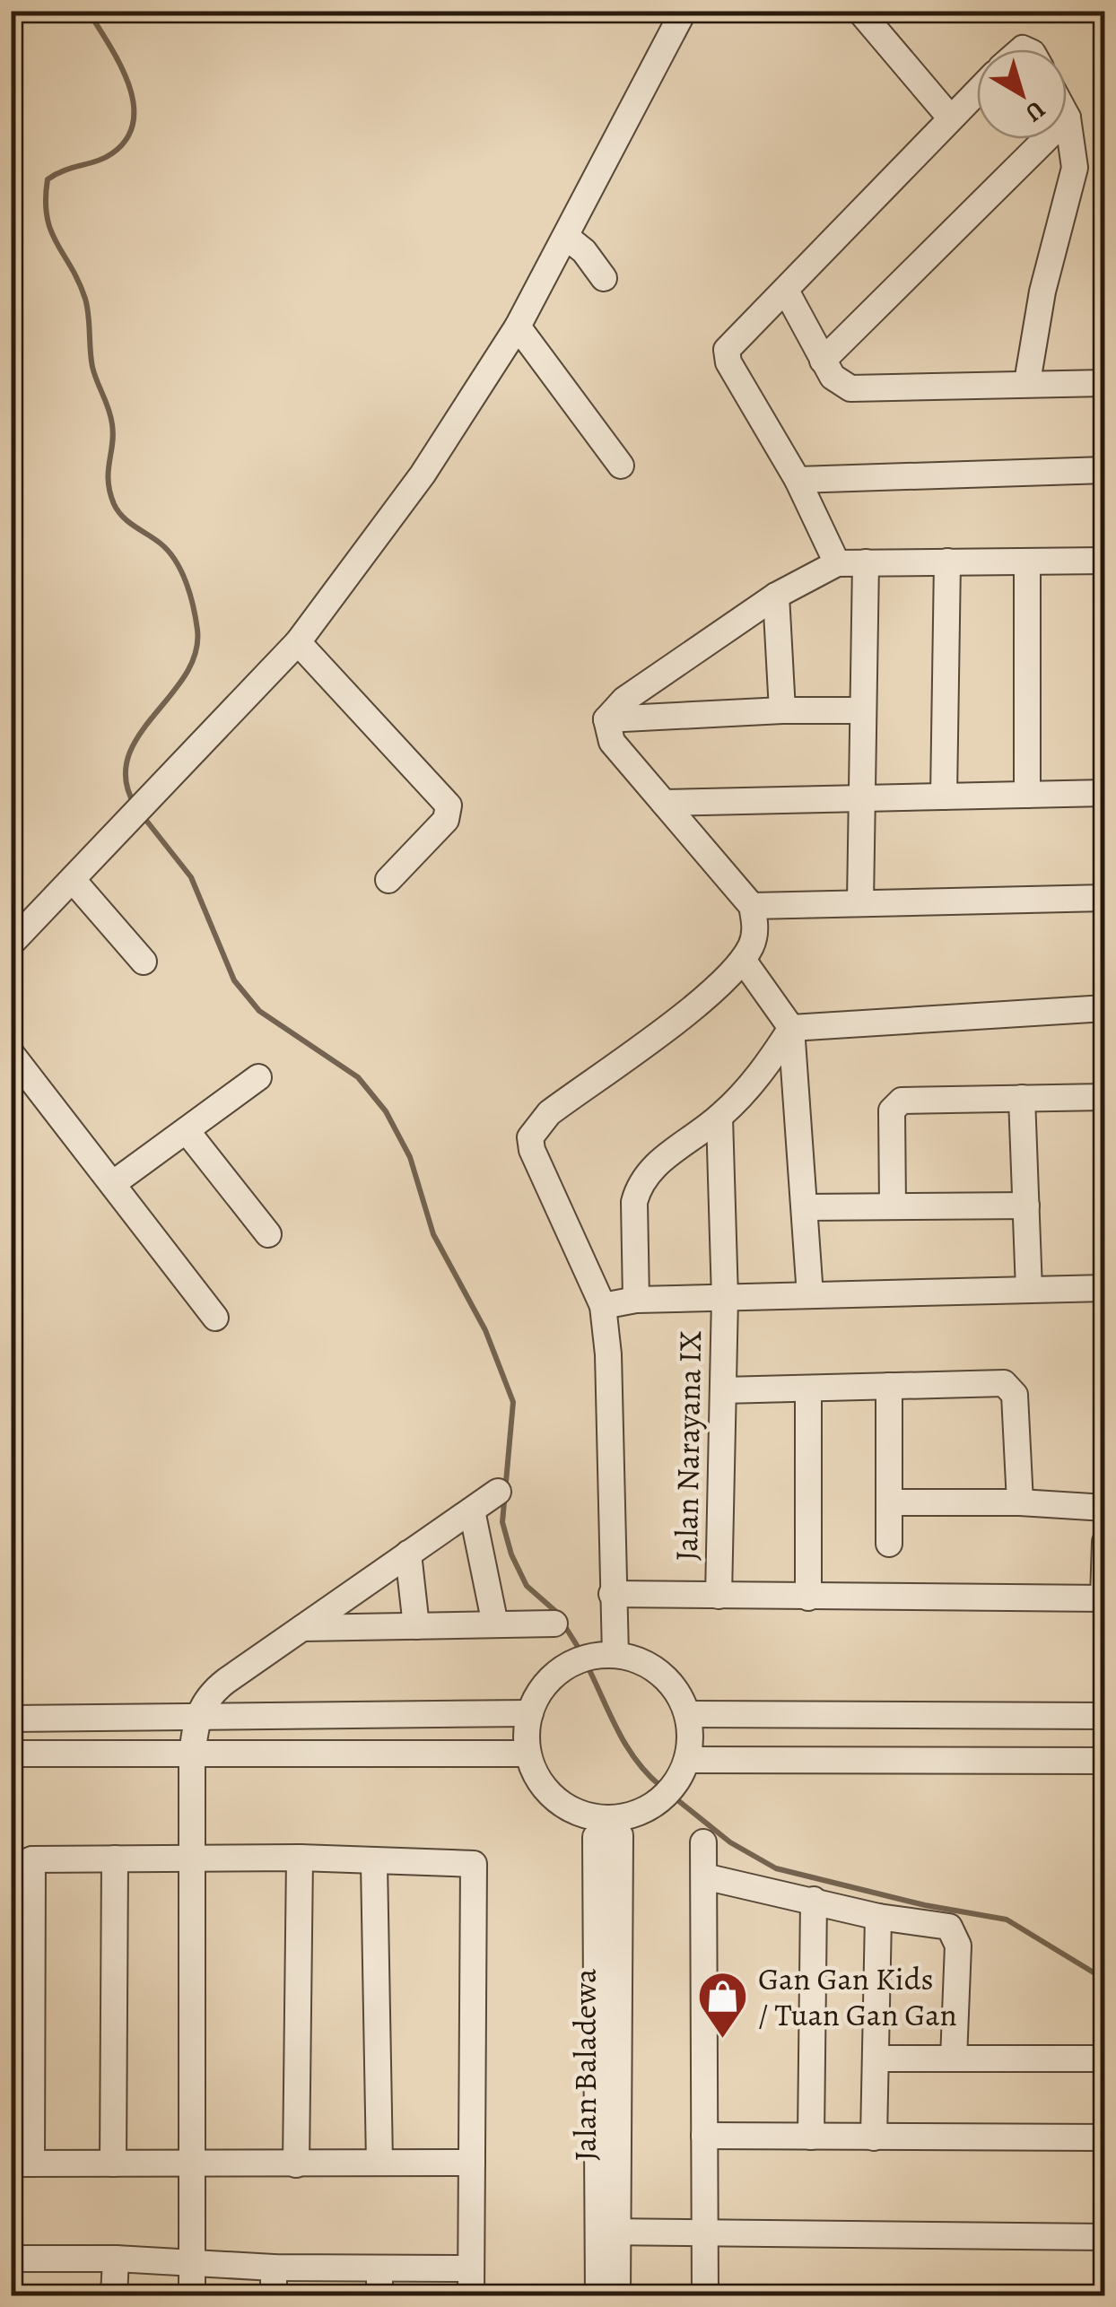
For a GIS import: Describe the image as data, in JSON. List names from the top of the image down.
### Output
{
  "streets": {
    "street": ["Jalan Narayana IX", "Jalan Baladewa"]
  },
  "places": {
    "shop": ["Gan Gan Kids / Tuan Gan Gan"]
  },
  "north": "bottom right"
}
